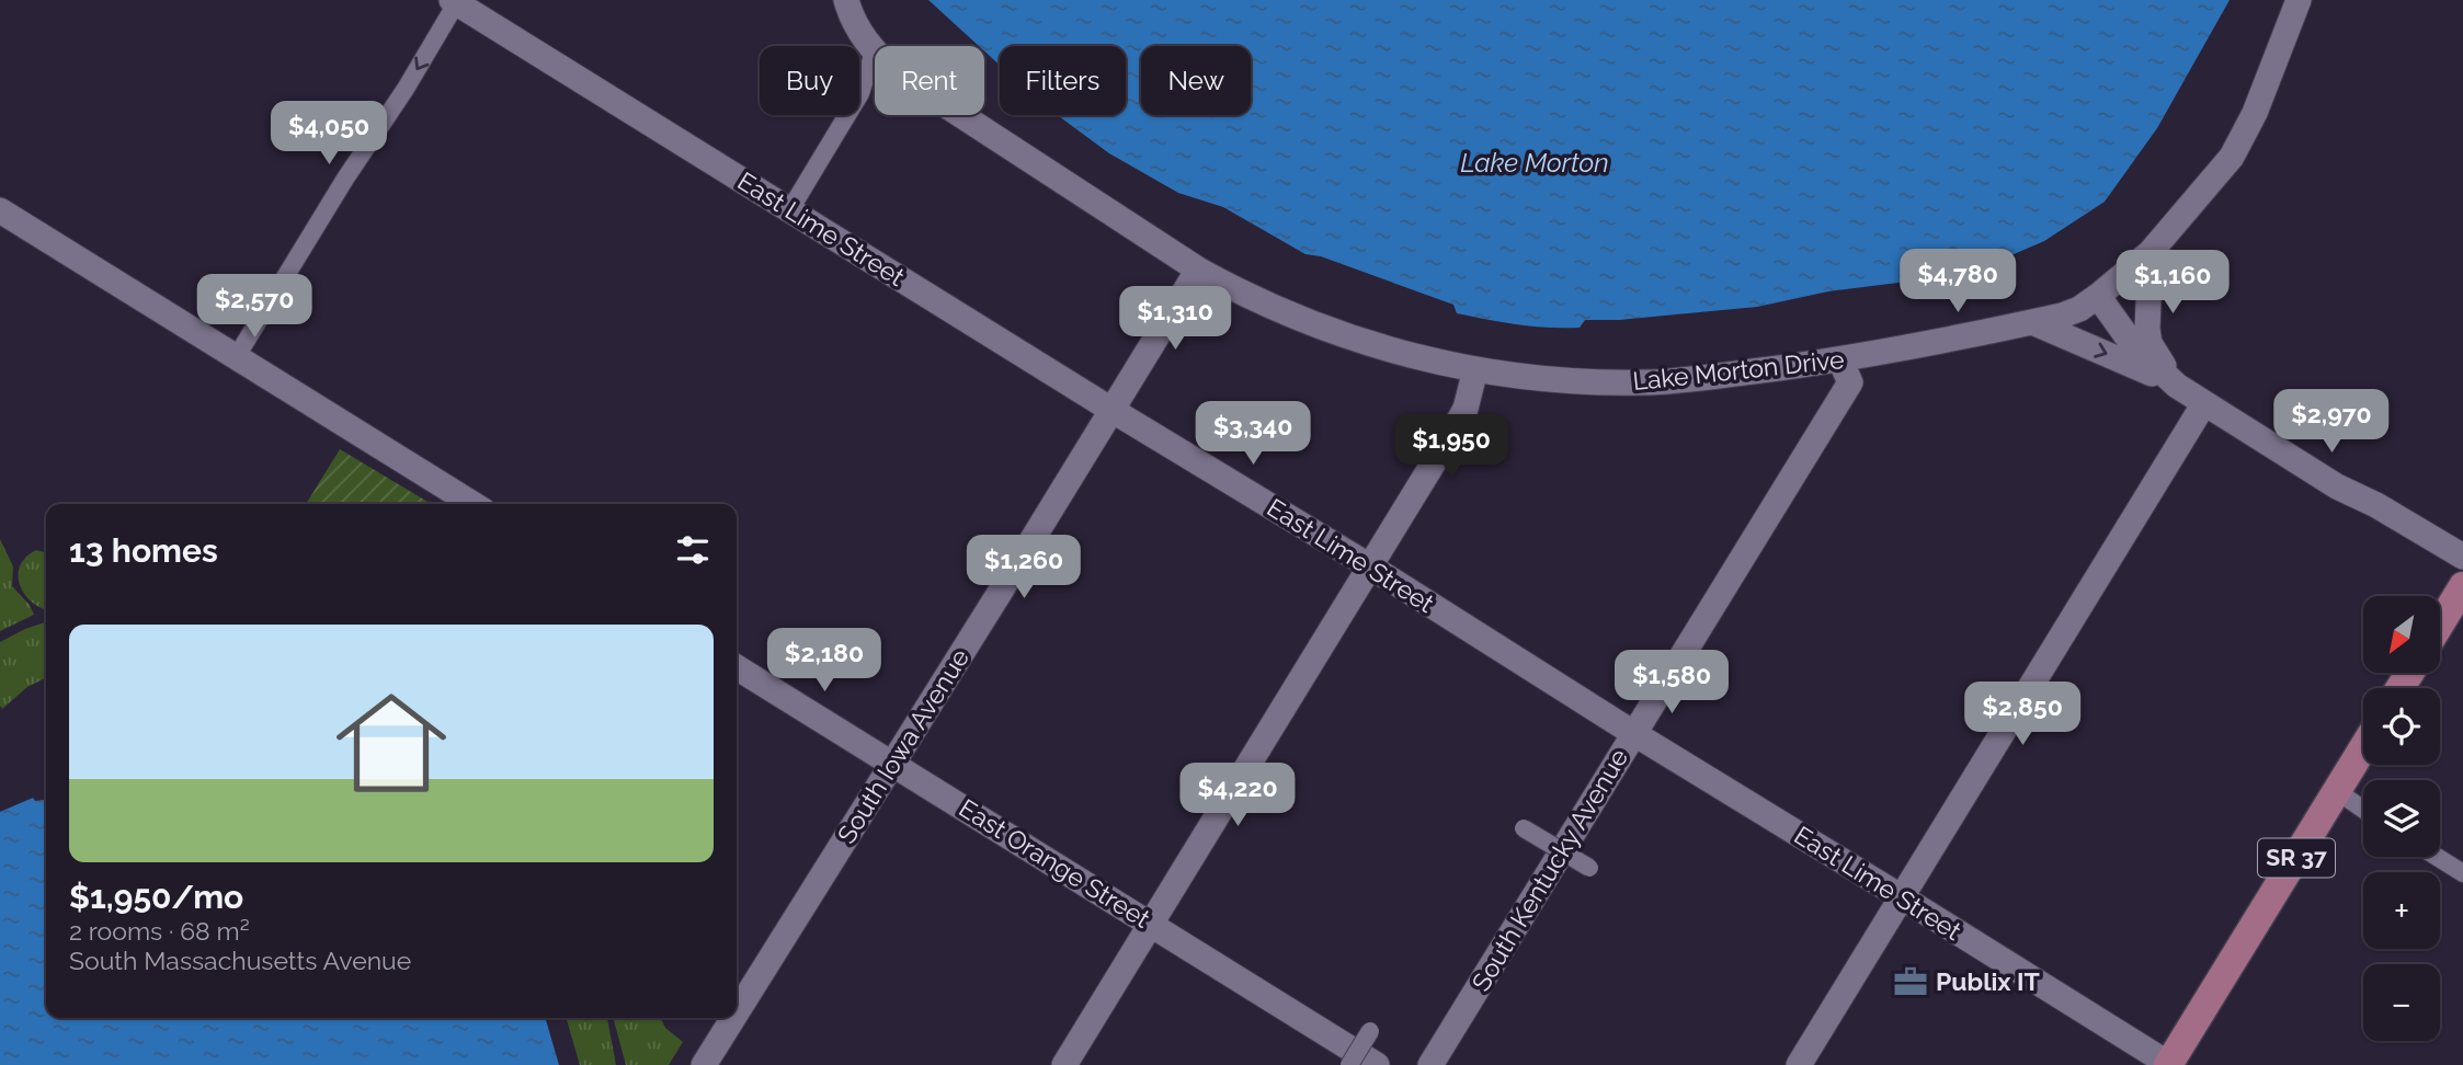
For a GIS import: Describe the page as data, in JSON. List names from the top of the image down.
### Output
{
  "streets": {
    "main road": ["SR 37"],
    "street": [
      "East Lime Street",
      "Lake Morton Drive",
      "South Iowa Avenue",
      "East Orange Street",
      "South Kentucky Avenue"
    ]
  },
  "crossings": [
    ["East Lime Street", "South Iowa Avenue"],
    ["East Lime Street", "SR 37"],
    ["East Lime Street", "South Kentucky Avenue"],
    ["Lake Morton Drive", "South Iowa Avenue"],
    ["Lake Morton Drive", "South Kentucky Avenue"],
    ["South Iowa Avenue", "East Orange Street"]
  ],
  "water": ["Lake Morton"],
  "places": {
    "office": ["Publix IT"]
  },
  "north": "bottom left",
  "page": {
    "chip": [
      "Buy",
      "Rent",
      "Filters",
      "New"
    ],
    "price": [
      "$4,050",
      "$4,780",
      "$1,160",
      "$2,570",
      "$1,310",
      "$2,970",
      "$3,340",
      "$1,950",
      "$1,260",
      "$2,180",
      "$1,580",
      "$2,850",
      "$4,220"
    ],
    "heading": "13 homes",
    "map_buttons": ["+", "−"],
    "list": [
      {
        "name": "$1,950/mo",
        "note": "2 rooms · 68 m² · South Massachusetts Avenue"
      }
    ]
  }
}
